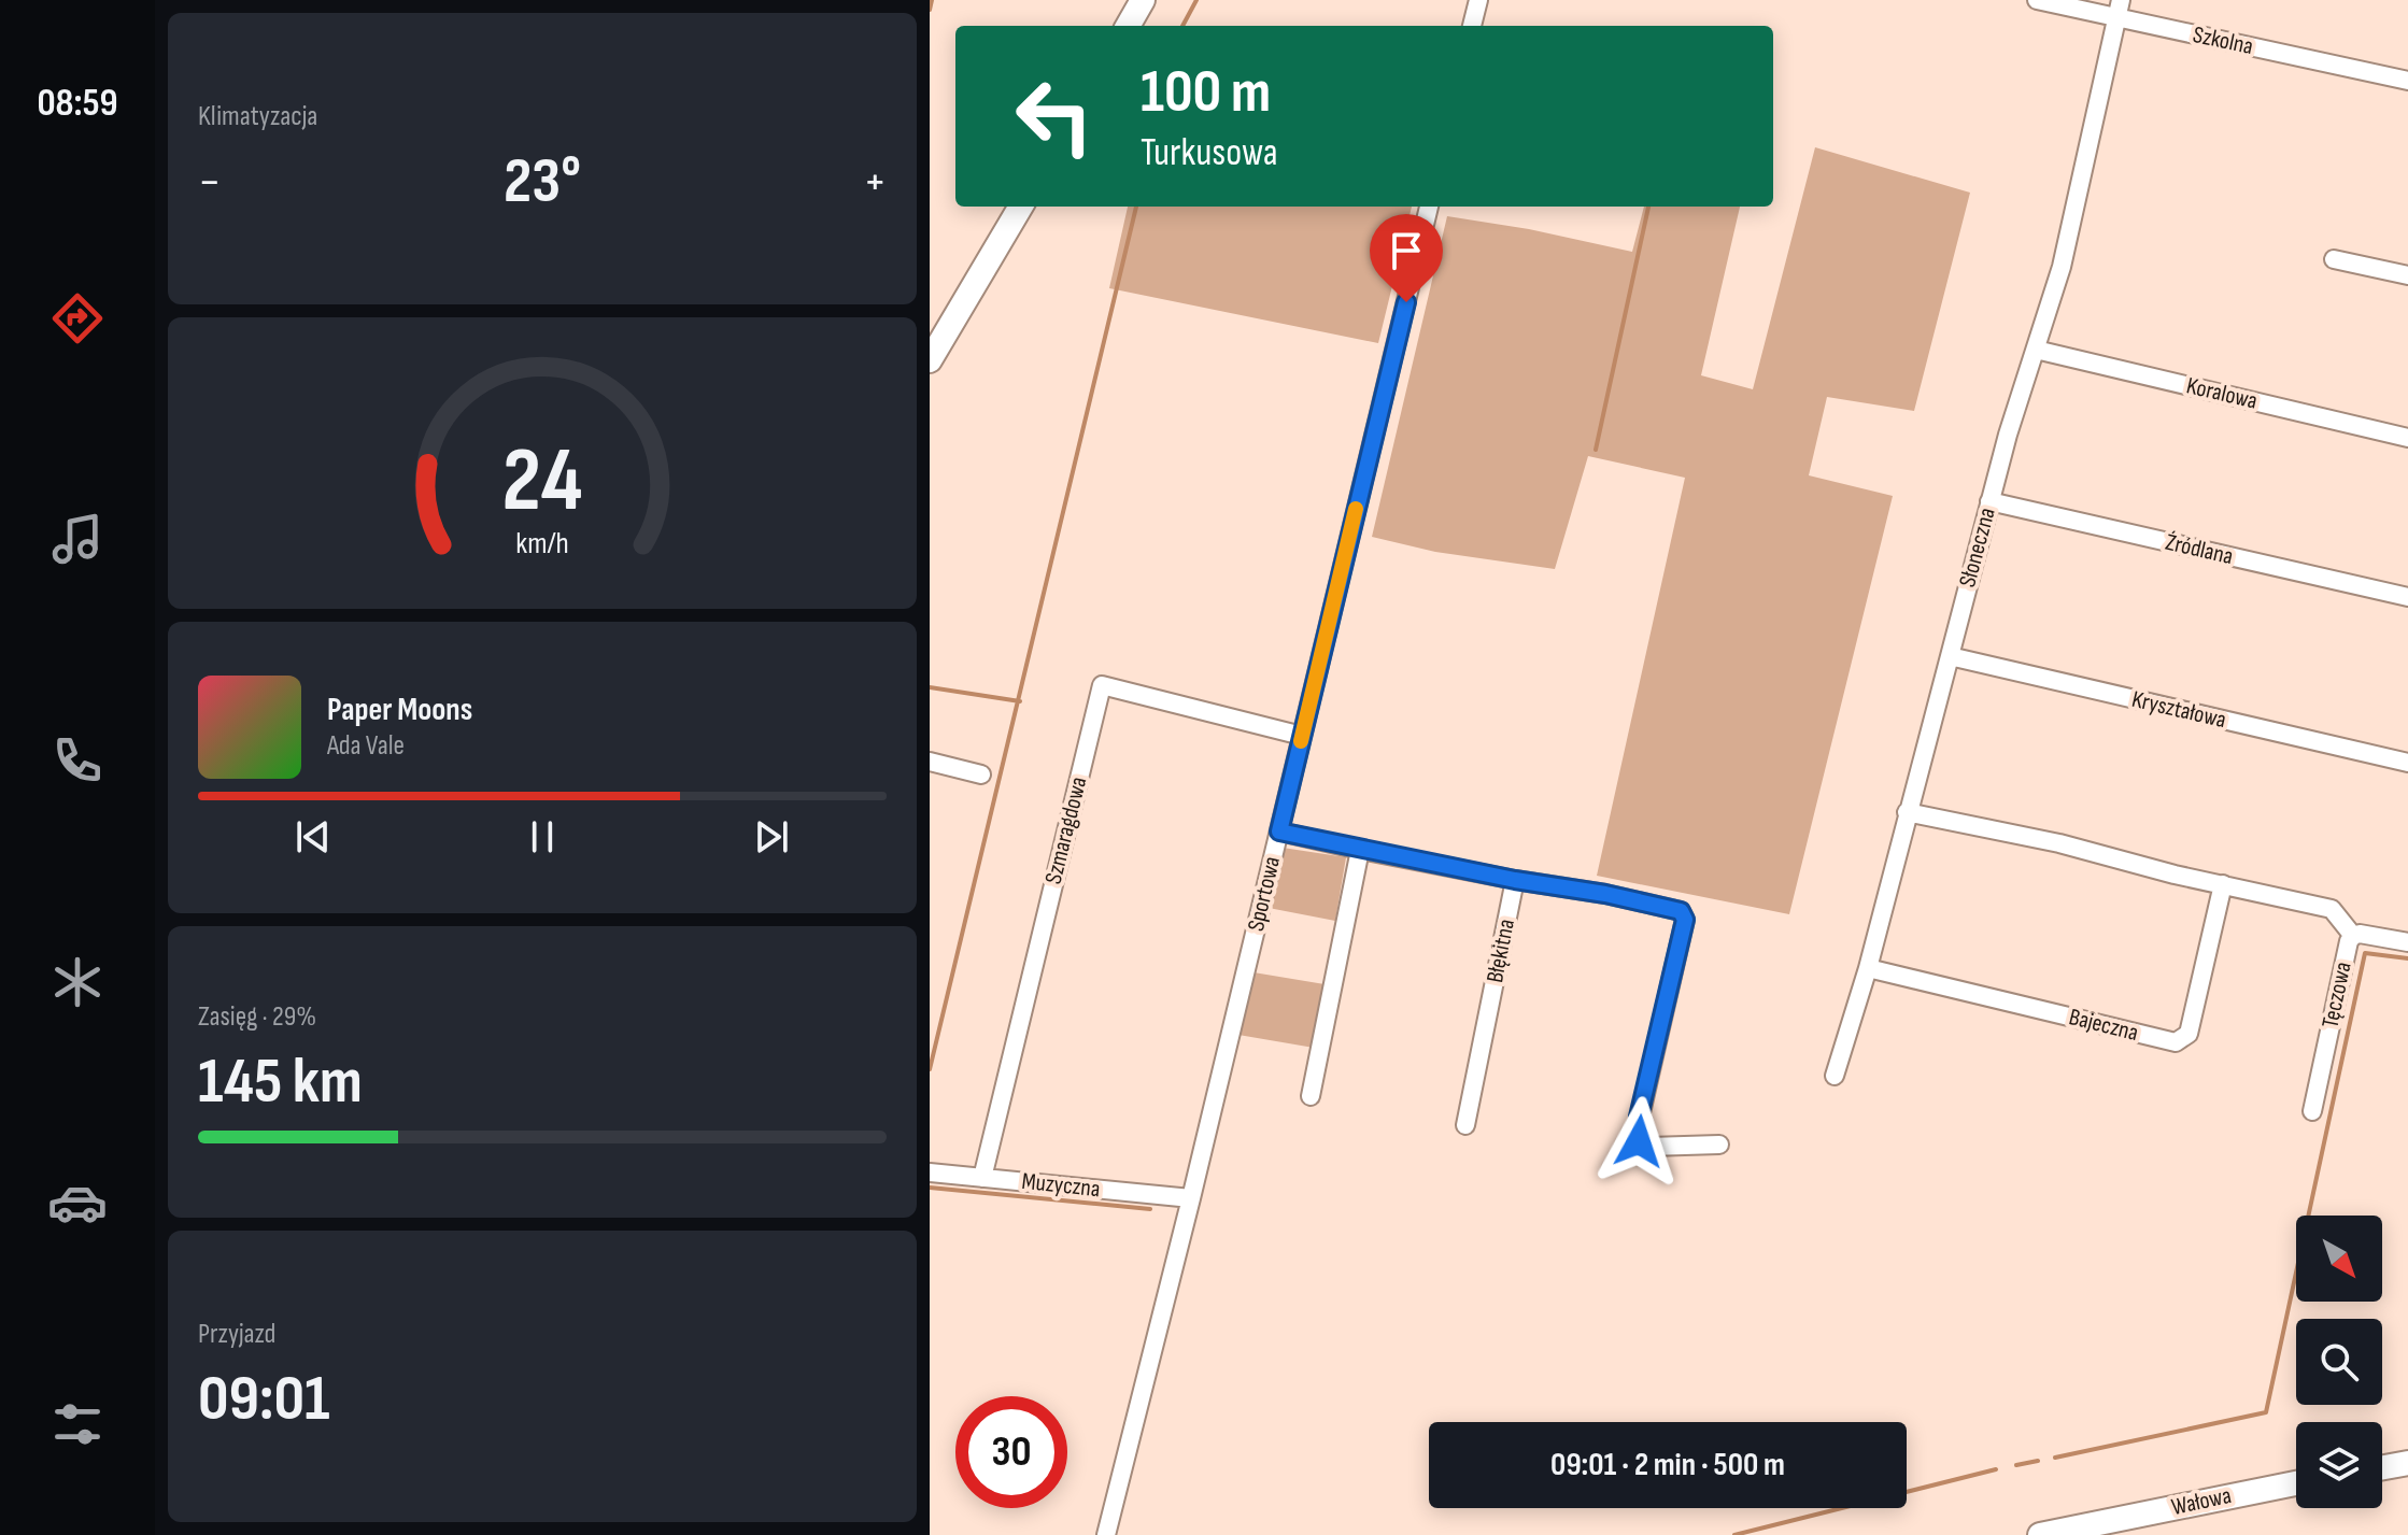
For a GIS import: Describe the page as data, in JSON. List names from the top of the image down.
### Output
{
  "streets": {
    "street": [
      "Szkolna",
      "Koralowa",
      "Słoneczna",
      "Źródlana",
      "Kryształowa",
      "Szmaragdowa",
      "Sportowa",
      "Błękitna",
      "Tęczowa",
      "Bajeczna",
      "Muzyczna",
      "Wałowa"
    ]
  },
  "crossings": [
    ["Szkolna", "Słoneczna"],
    ["Koralowa", "Słoneczna"],
    ["Słoneczna", "Źródlana"],
    ["Słoneczna", "Kryształowa"],
    ["Słoneczna", "Bajeczna"],
    ["Szmaragdowa", "Sportowa"],
    ["Szmaragdowa", "Muzyczna"],
    ["Sportowa", "Muzyczna"]
  ],
  "north": "bottom right",
  "page": {
    "tabs": "08:59",
    "tile": [
      "Klimatyzacja",
      ["Zasięg · 29%", "145 km"],
      ["Przyjazd", "09:01"]
    ],
    "turn": ["100 m", "Turkusowa"],
    "heat": ["−", "23°", "+"],
    "song": ["Paper Moons", "Ada Vale"],
    "limit": "30",
    "trip": "09:01 · 2 min · 500 m",
    "gauge": ["24", "km/h"]
  }
}
